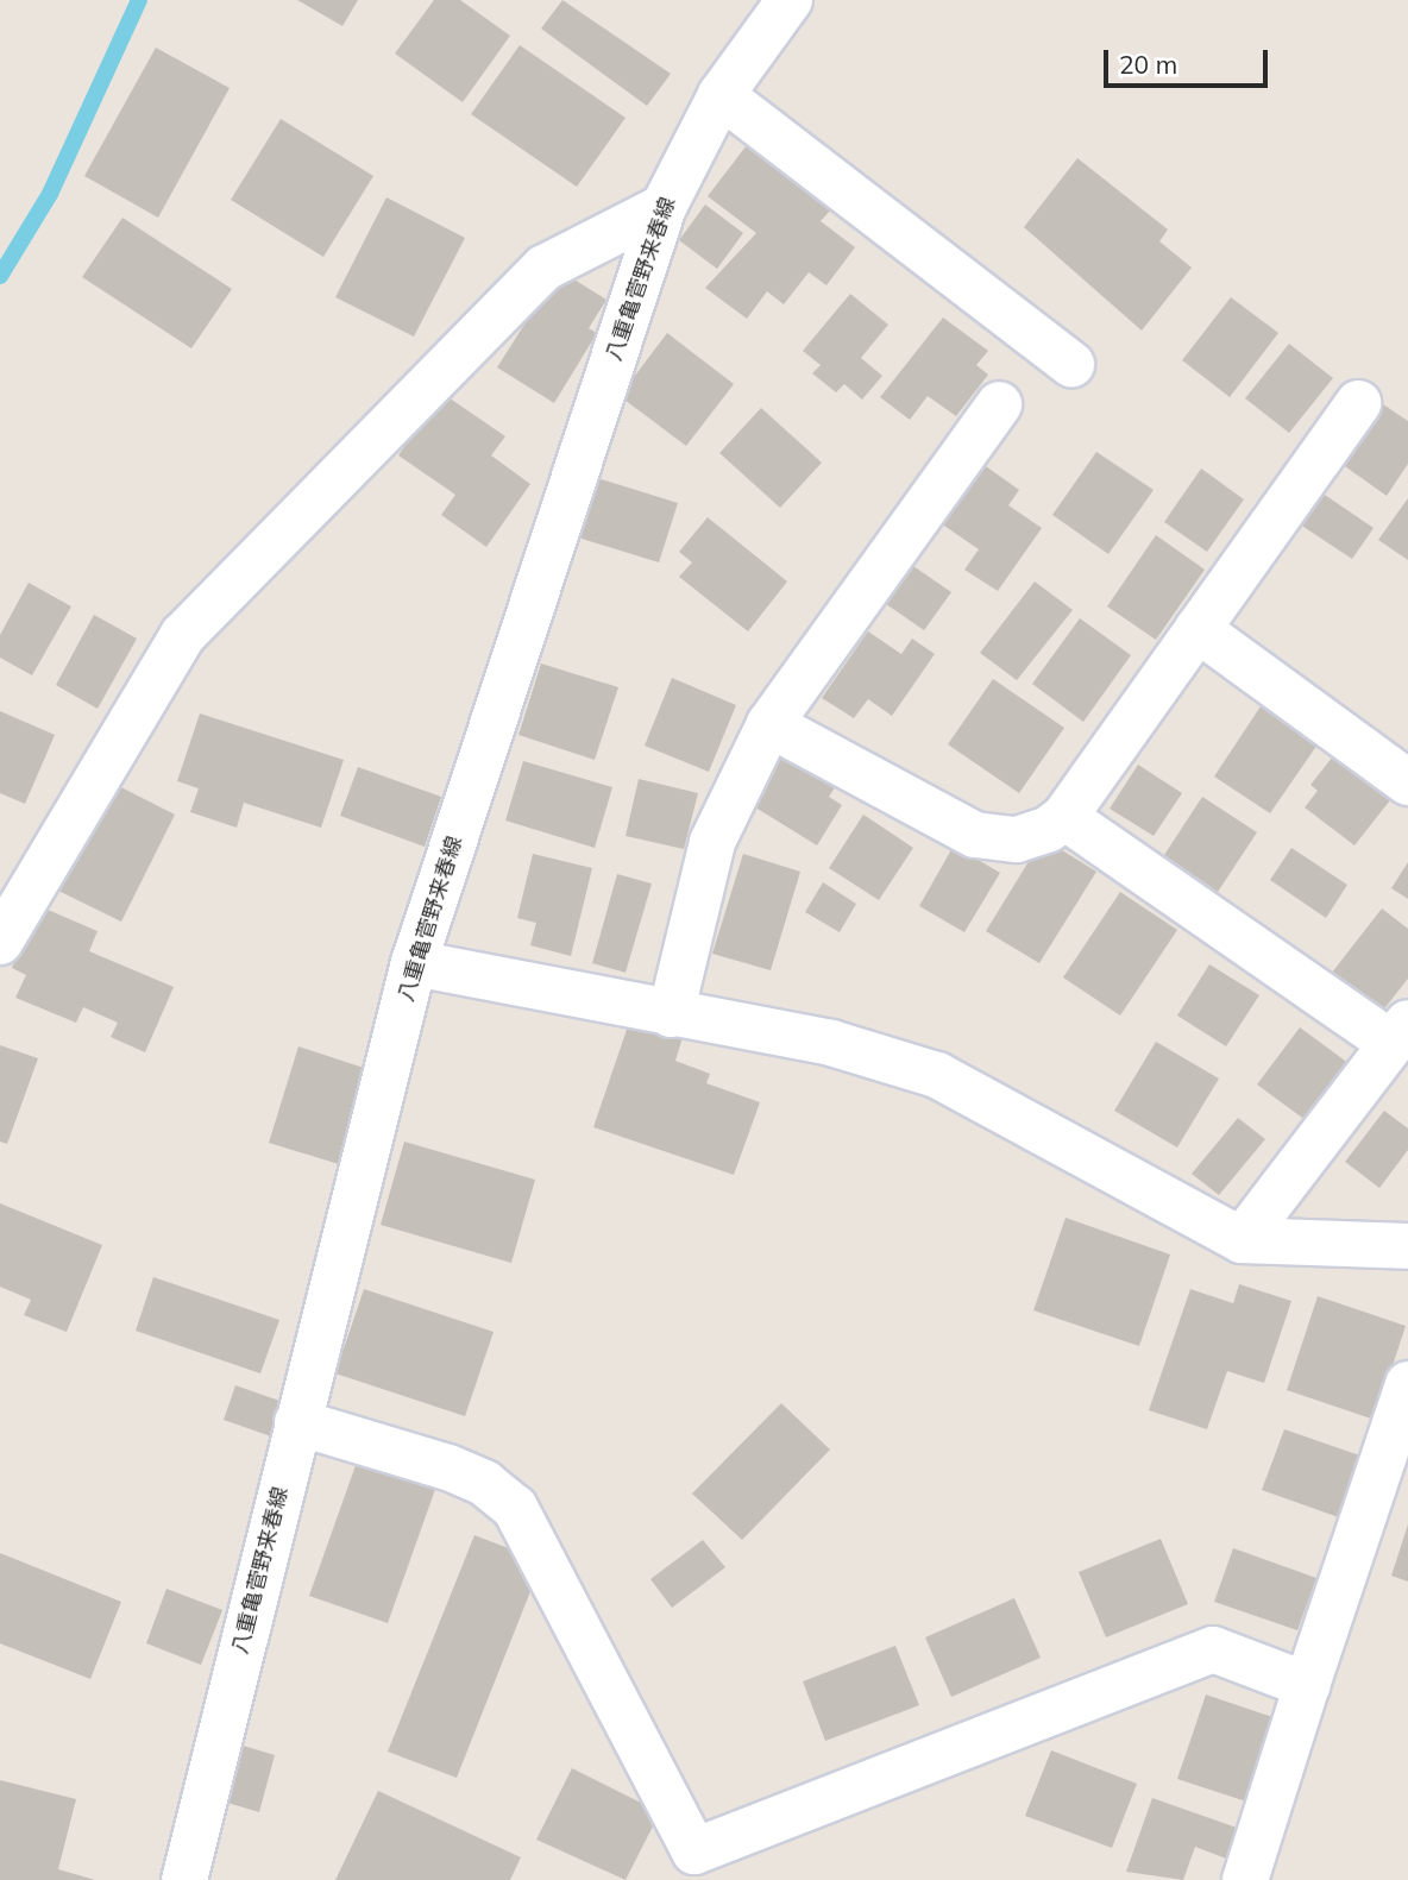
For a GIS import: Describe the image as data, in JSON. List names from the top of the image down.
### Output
{
  "streets": {
    "street": ["八重亀菅野来春線"]
  },
  "scale_bar": "20 m"
}
